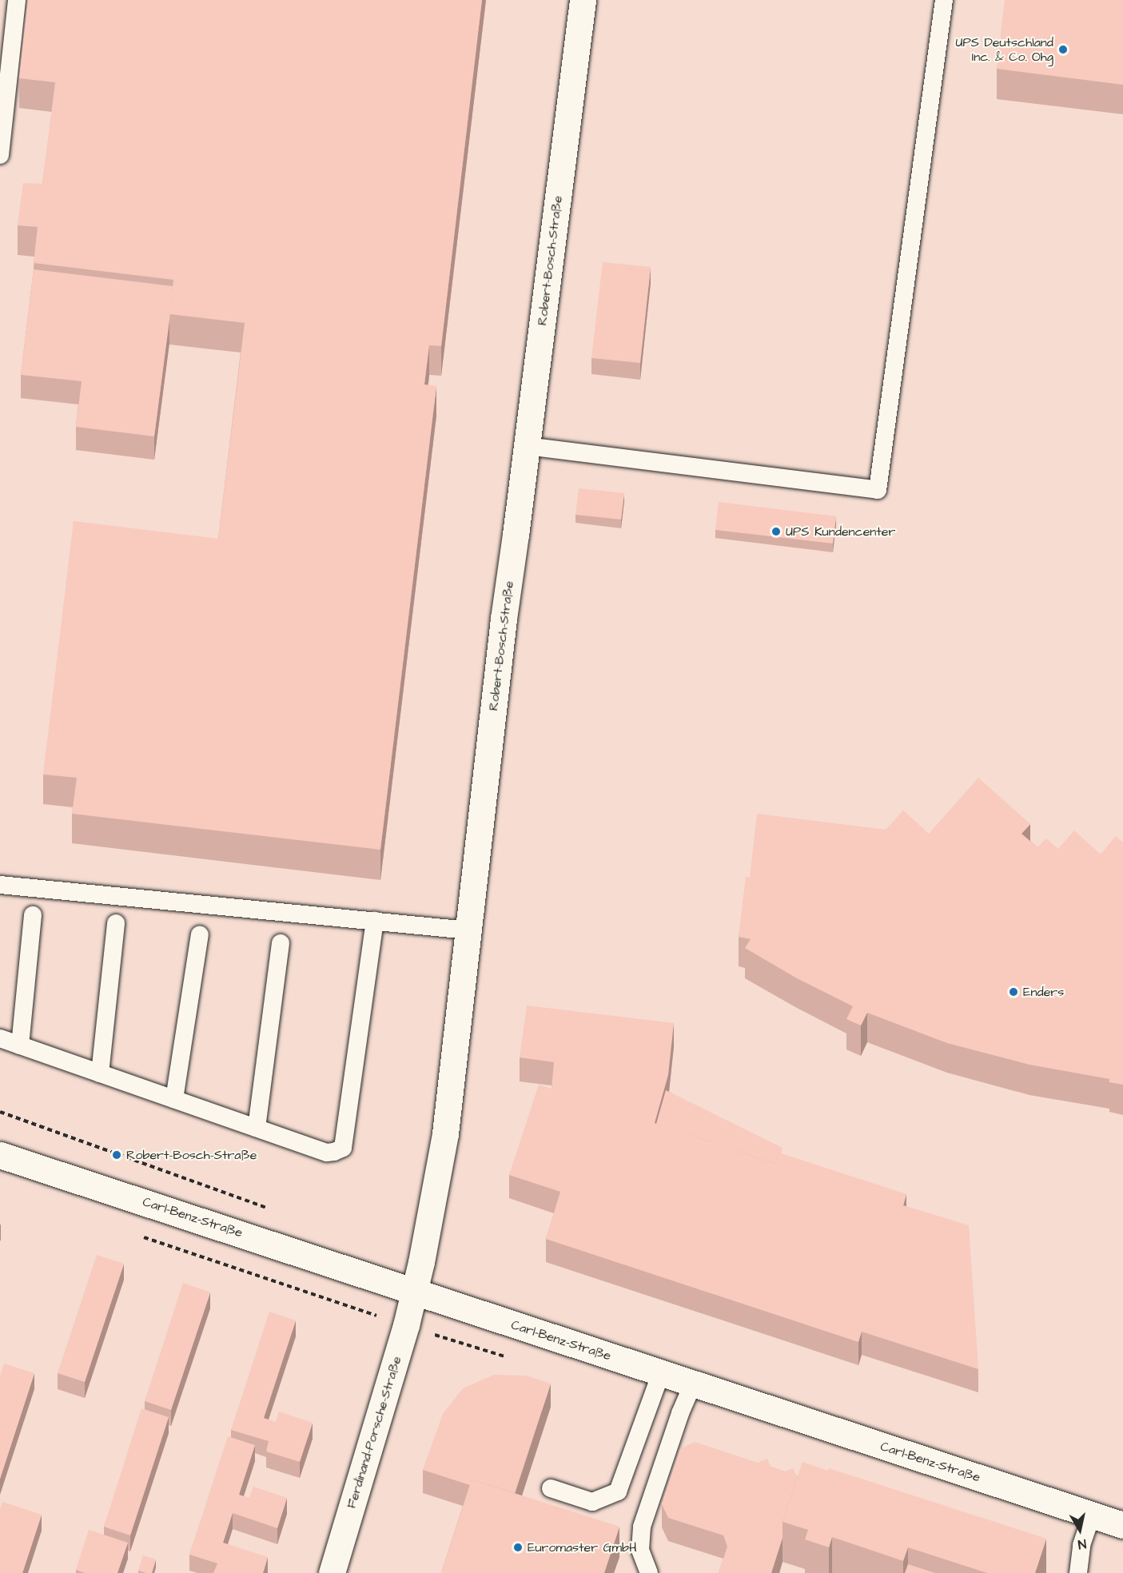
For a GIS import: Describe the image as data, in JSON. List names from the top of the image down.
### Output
{
  "streets": {
    "street": ["Robert-Bosch-Straße", "Carl-Benz-Straße", "Ferdinand-Porsche-Straße"]
  },
  "crossings": [
    ["Robert-Bosch-Straße", "Carl-Benz-Straße"],
    ["Robert-Bosch-Straße", "Ferdinand-Porsche-Straße"],
    ["Carl-Benz-Straße", "Ferdinand-Porsche-Straße"]
  ],
  "places": [
    "UPS Deutschland Inc. & Co. Ohg",
    "UPS Kundencenter",
    "Enders",
    "Robert-Bosch-Straße",
    "Euromaster GmbH"
  ],
  "north": "bottom"
}
